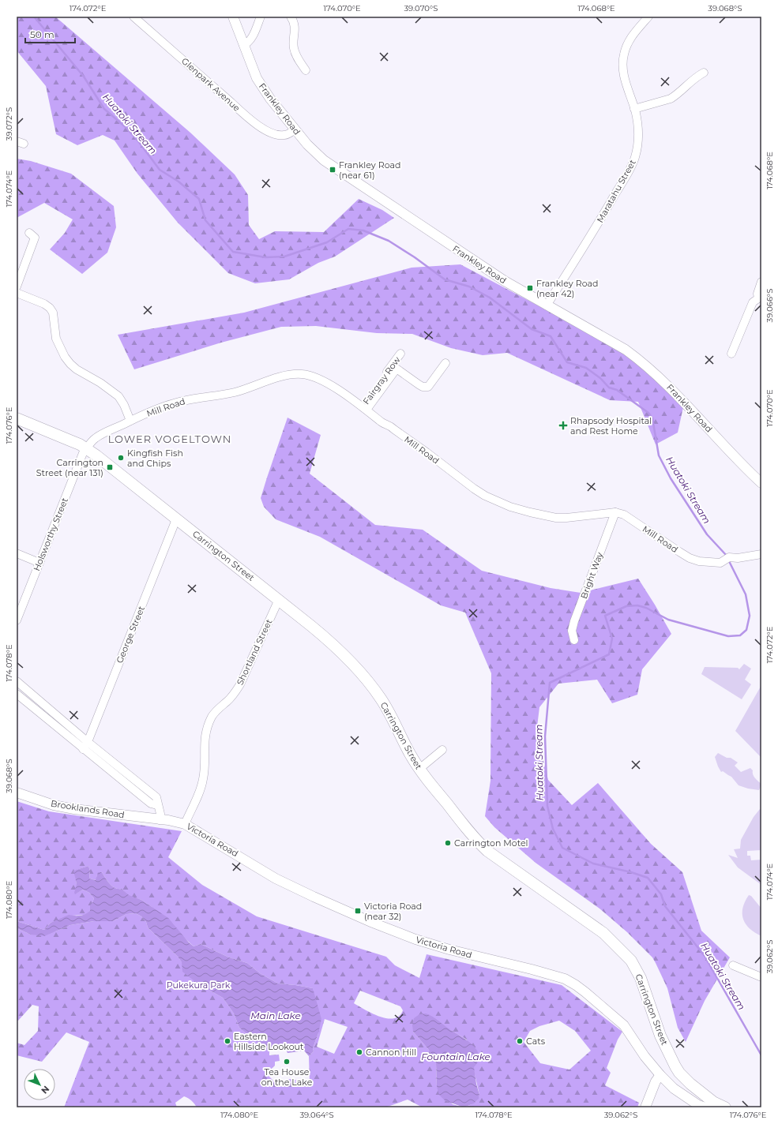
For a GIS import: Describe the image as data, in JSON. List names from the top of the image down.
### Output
{
  "streets": {
    "main road": ["Carrington Street"],
    "street": [
      "Glenpark Avenue",
      "Frankley Road",
      "Maratahu Street",
      "Fairgray Row",
      "Mill Road",
      "Holsworthy Street",
      "Bright Way",
      "George Street",
      "Shortland Street",
      "Brooklands Road",
      "Victoria Road"
    ]
  },
  "crossings": [
    ["Glenpark Avenue", "Frankley Road"],
    ["Frankley Road", "Maratahu Street"],
    ["Fairgray Row", "Mill Road"],
    ["Mill Road", "Holsworthy Street"],
    ["Mill Road", "Carrington Street"],
    ["Mill Road", "Bright Way"],
    ["Holsworthy Street", "Carrington Street"],
    ["Carrington Street", "George Street"],
    ["Carrington Street", "Shortland Street"],
    ["Carrington Street", "Victoria Road"],
    ["Shortland Street", "Victoria Road"],
    ["Brooklands Road", "Victoria Road"]
  ],
  "districts": ["LOWER VOGELTOWN"],
  "water": ["Huatoki Stream", "Main Lake", "Fountain Lake"],
  "parks": ["Pukekura Park"],
  "places": {
    "transit": [
      "Frankley Road (near 61)",
      "Frankley Road (near 42)",
      "Carrington Street (near 131)",
      "Victoria Road (near 32)"
    ],
    "health": ["Rhapsody Hospital and Rest Home"],
    "other": [
      "Kingfish Fish and Chips",
      "Carrington Motel",
      "Eastern Hillside Lookout",
      "Cats",
      "Cannon Hill",
      "Tea House on the Lake"
    ]
  },
  "scale_bar": "50 m",
  "north": "bottom right",
  "coordinates": [
    "174.072°E",
    "174.070°E",
    "39.070°S",
    "174.068°E",
    "39.068°S",
    "39.072°S",
    "174.074°E",
    "39.066°S",
    "174.076°E",
    "174.078°E",
    "174.080°E",
    "39.062°S",
    "39.064°S"
  ]
}
